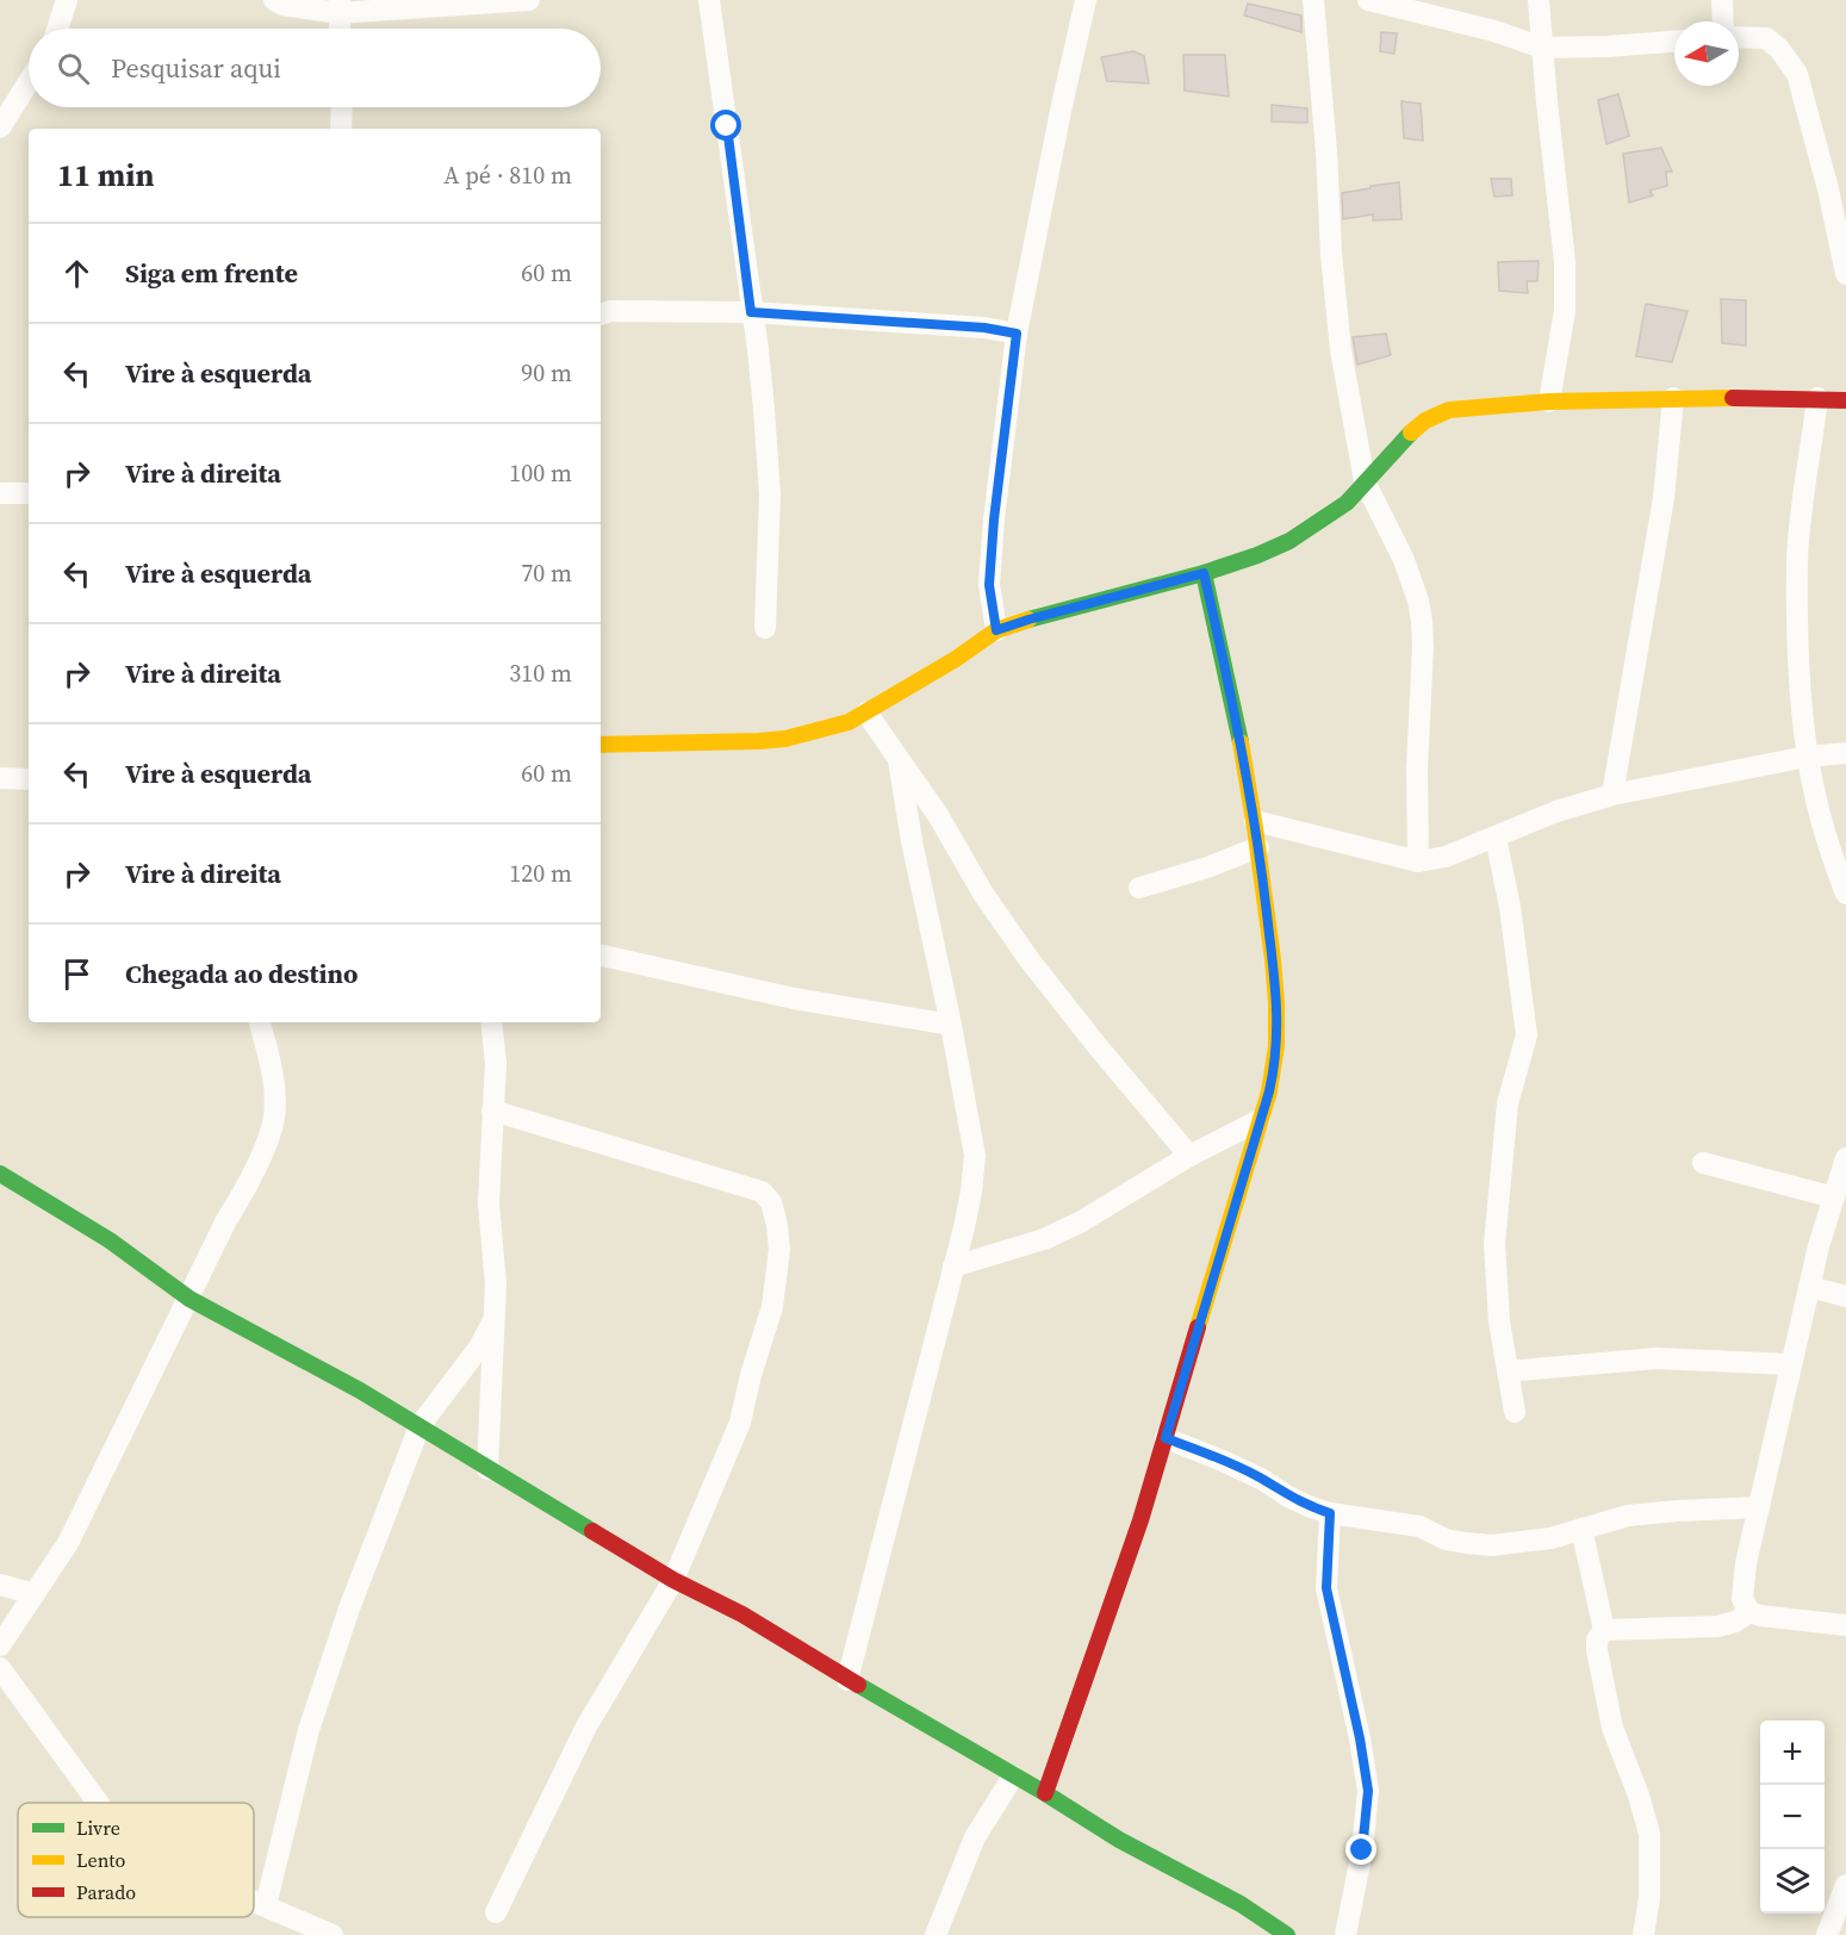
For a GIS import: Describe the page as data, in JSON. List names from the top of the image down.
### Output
{
  "legend": ["Livre", "Lento", "Parado"],
  "north": "left",
  "page": {
    "search": "Pesquisar aqui",
    "heading": ["11 min", "A pé · 810 m"],
    "list": [
      ["Siga em frente", "60 m"],
      ["Vire à esquerda", "90 m"],
      ["Vire à direita", "100 m"],
      ["Vire à esquerda", "70 m"],
      ["Vire à direita", "310 m"],
      ["Vire à esquerda", "60 m"],
      ["Vire à direita", "120 m"],
      "Chegada ao destino"
    ],
    "map_buttons": ["+", "−"]
  }
}
